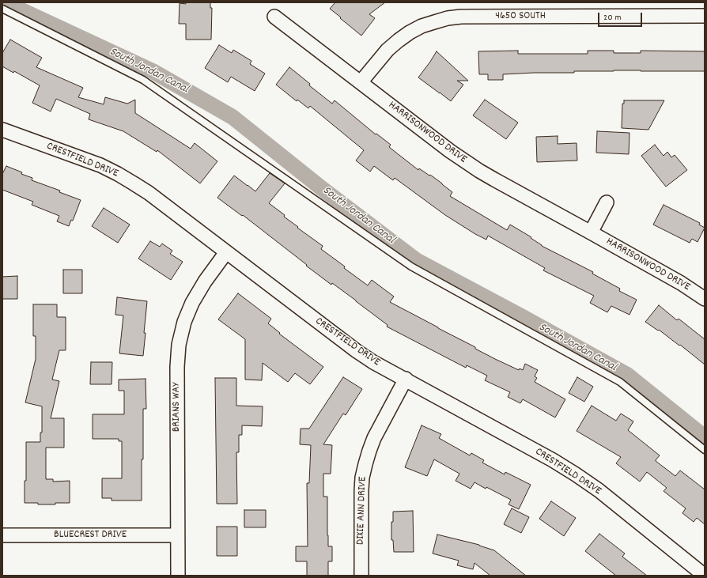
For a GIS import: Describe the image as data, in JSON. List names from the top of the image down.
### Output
{
  "streets": {
    "street": [
      "4650 SOUTH",
      "HARRISONWOOD DRIVE",
      "CRESTFIELD DRIVE",
      "BRIANS WAY",
      "DIXIE ANN DRIVE",
      "BLUECREST DRIVE"
    ]
  },
  "crossings": [
    ["4650 SOUTH", "HARRISONWOOD DRIVE"],
    ["CRESTFIELD DRIVE", "BRIANS WAY"],
    ["CRESTFIELD DRIVE", "DIXIE ANN DRIVE"],
    ["BRIANS WAY", "BLUECREST DRIVE"]
  ],
  "water": ["South Jordan Canal"],
  "scale_bar": "20 m"
}
